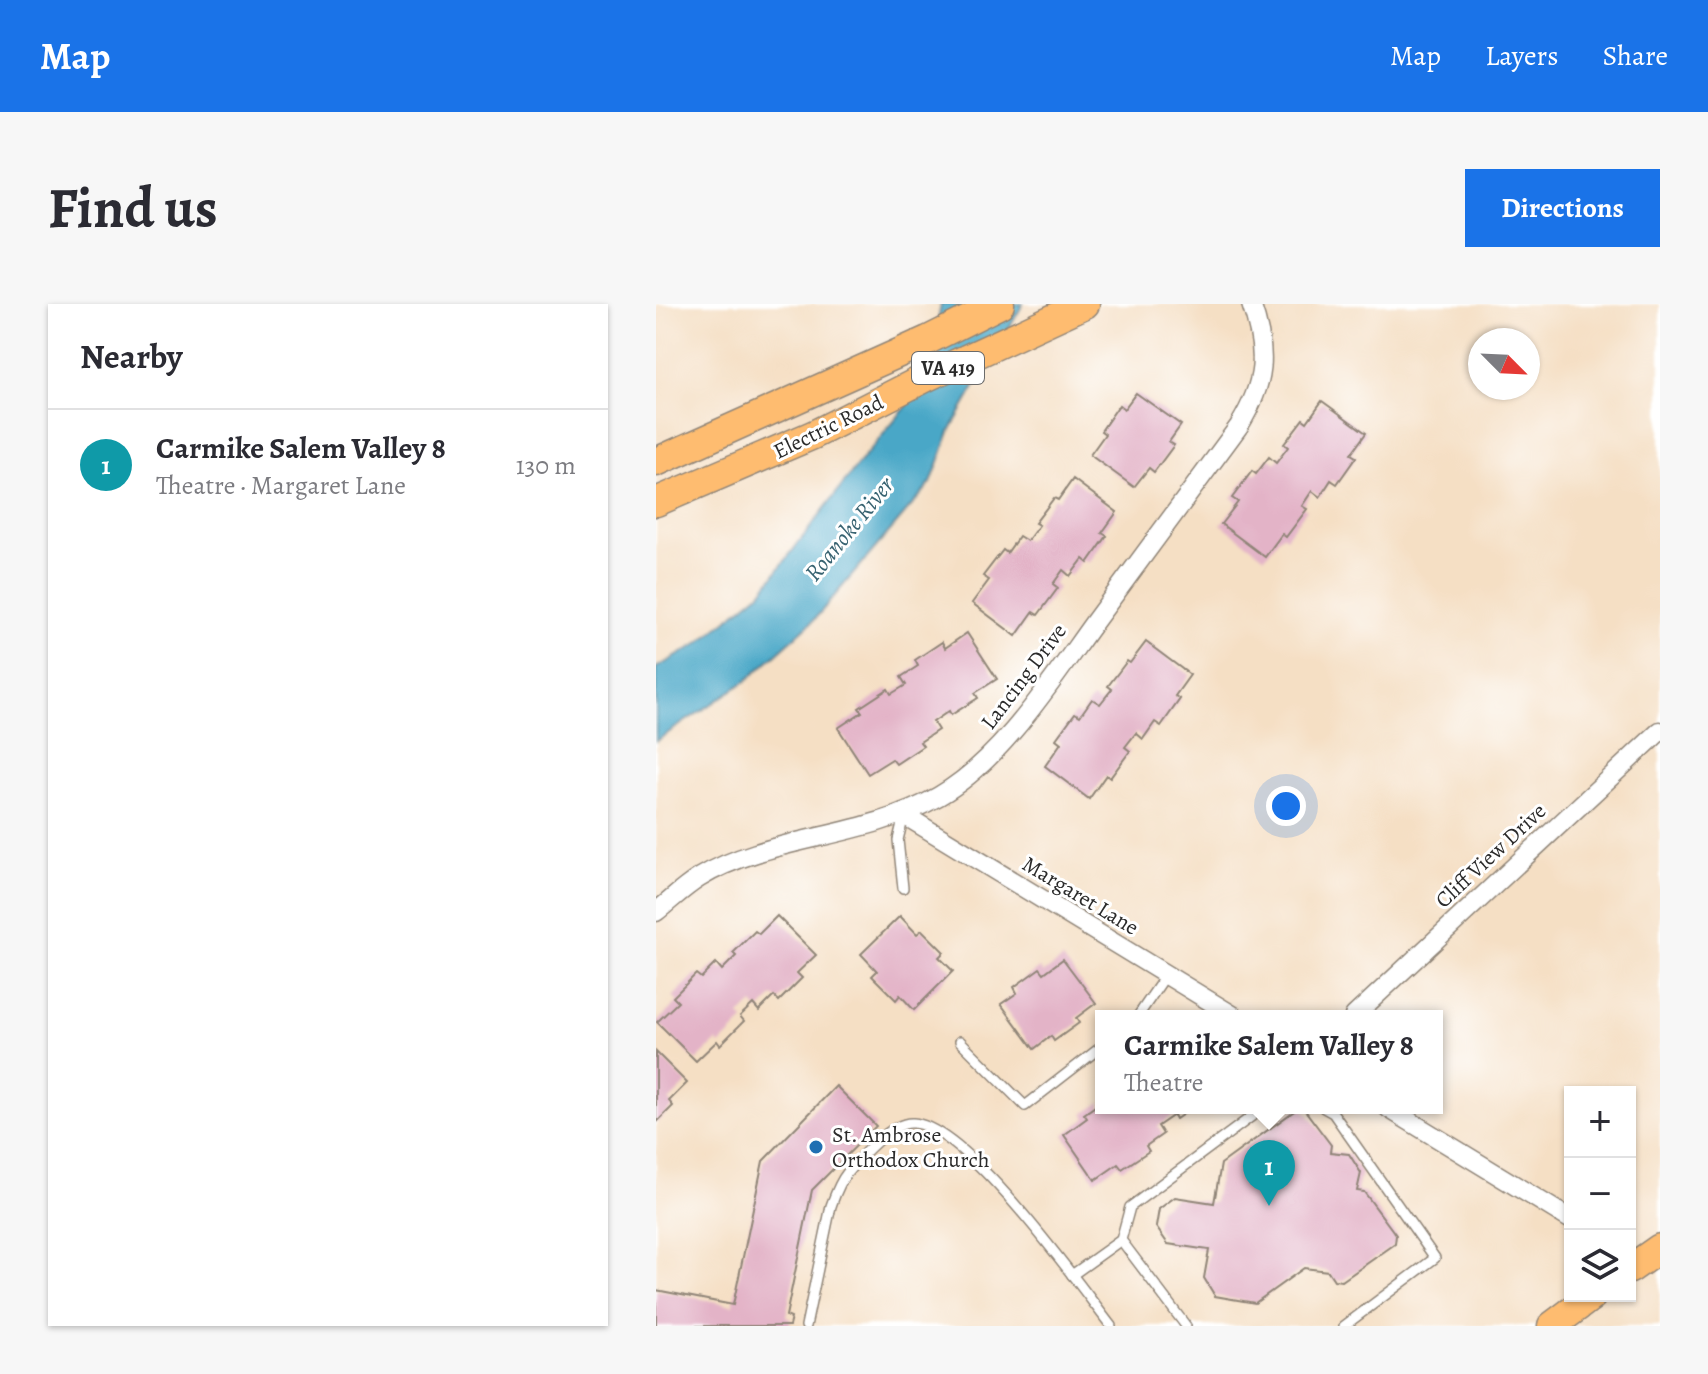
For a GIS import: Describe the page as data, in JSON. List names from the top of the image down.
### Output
{
  "streets": {
    "main road": ["VA 419", "Electric Road"],
    "street": ["Lancing Drive", "Cliff View Drive", "Margaret Lane"]
  },
  "crossings": [
    ["Lancing Drive", "Margaret Lane"]
  ],
  "water": ["Roanoke River"],
  "places": ["St. Ambrose Orthodox Church"],
  "north": "bottom right",
  "page": {
    "header": "Map",
    "nav": ["Map", "Layers", "Share"],
    "buttons": "Directions",
    "title": "Find us",
    "heading": "Nearby",
    "list": [
      {
        "mark": "1",
        "name": "Carmike Salem Valley 8",
        "note": "Theatre · Margaret Lane",
        "value": "130 m"
      }
    ],
    "popup": ["Carmike Salem Valley 8", "Theatre"],
    "map_buttons": ["+", "−"],
    "pins": "1"
  }
}
